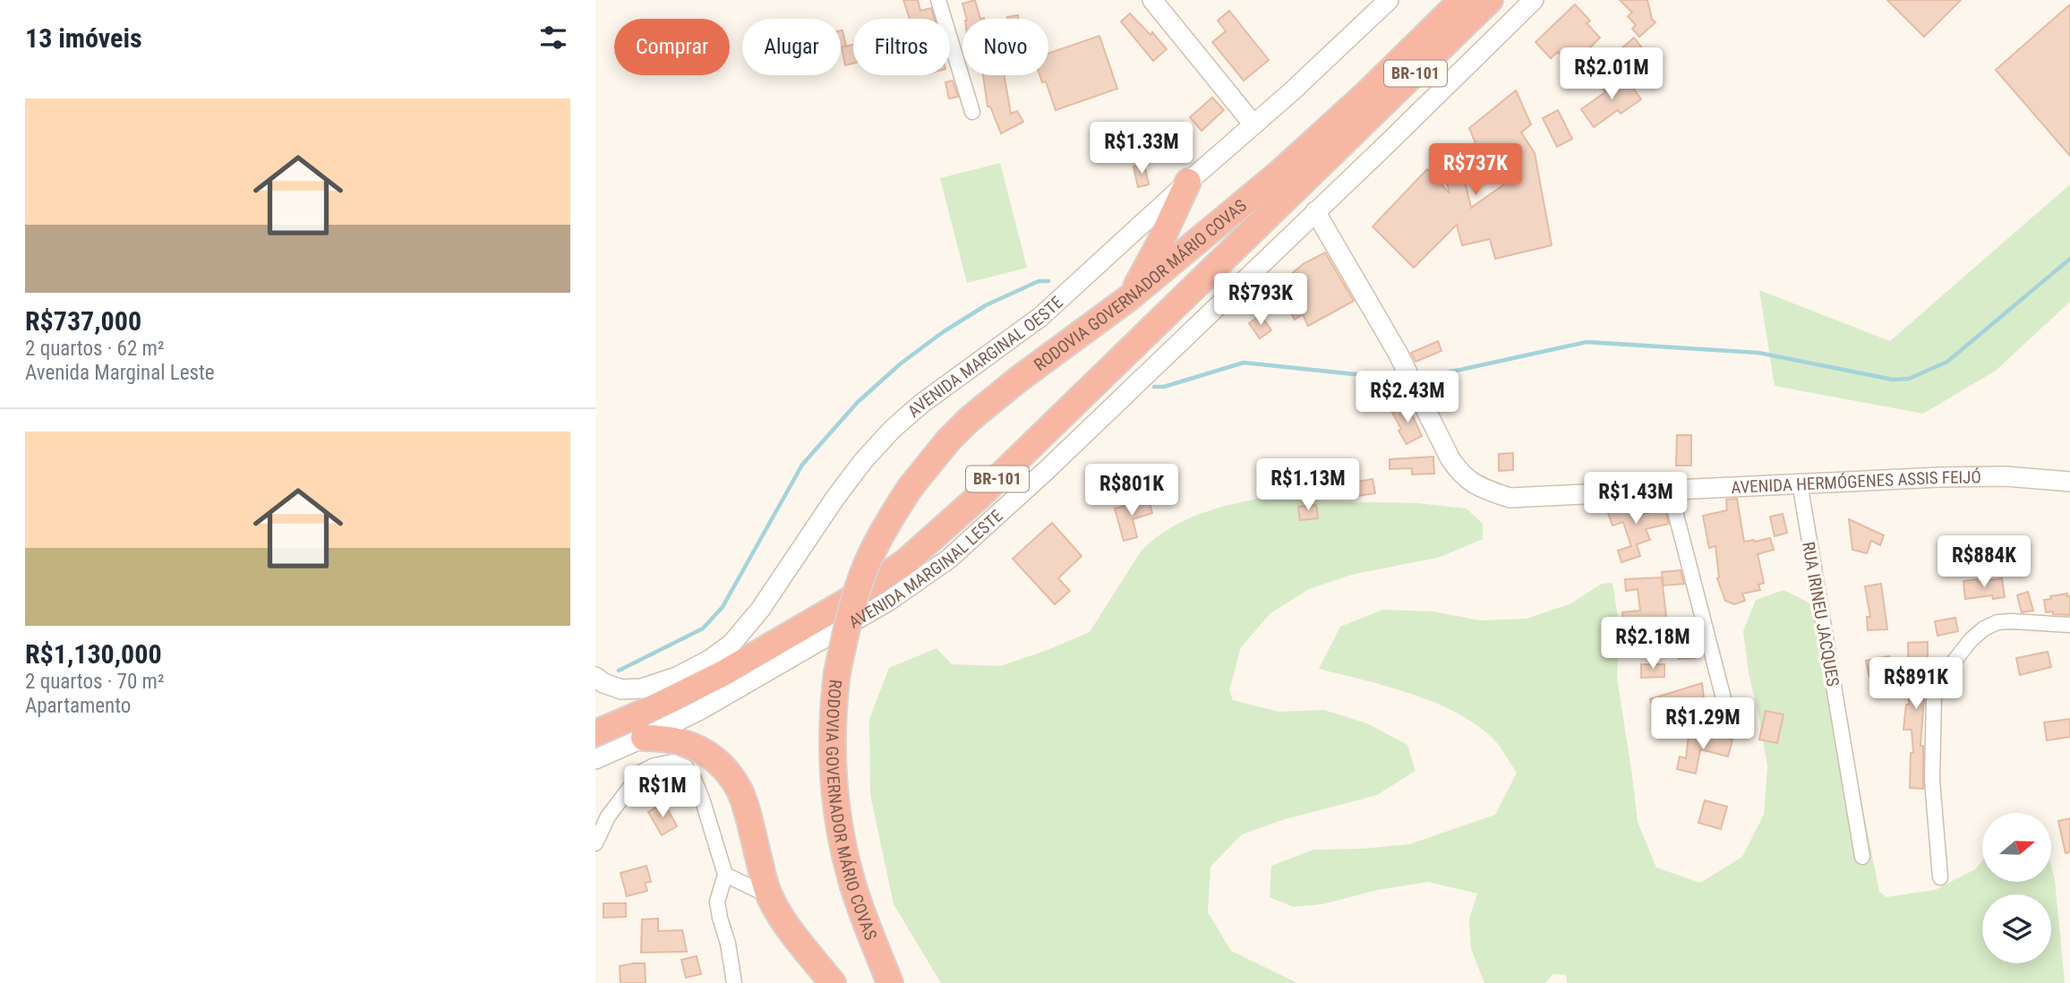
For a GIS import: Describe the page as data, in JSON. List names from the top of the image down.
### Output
{
  "streets": {
    "highway": ["BR-101", "RODOVIA GOVERNADOR MÁRIO COVAS"],
    "main road": ["AVENIDA MARGINAL OESTE", "AVENIDA HERMÓGENES ASSIS FEIJÓ", "AVENIDA MARGINAL LESTE"],
    "street": ["RUA IRINEU JACQUES"]
  },
  "crossings": [
    ["AVENIDA HERMÓGENES ASSIS FEIJÓ", "AVENIDA MARGINAL LESTE"],
    ["AVENIDA HERMÓGENES ASSIS FEIJÓ", "RUA IRINEU JACQUES"]
  ],
  "north": "right",
  "page": {
    "heading": "13 imóveis",
    "chip": [
      "Comprar",
      "Alugar",
      "Filtros",
      "Novo"
    ],
    "price": [
      "R$2.01M",
      "R$1.33M",
      "R$737K",
      "R$793K",
      "R$2.43M",
      "R$1.13M",
      "R$801K",
      "R$1.43M",
      "R$884K",
      "R$2.18M",
      "R$891K",
      "R$1.29M",
      "R$1M"
    ],
    "list": [
      {
        "name": "R$737,000",
        "note": "2 quartos · 62 m² · Avenida Marginal Leste"
      },
      {
        "name": "R$1,130,000",
        "note": "2 quartos · 70 m² · Apartamento"
      }
    ]
  }
}
